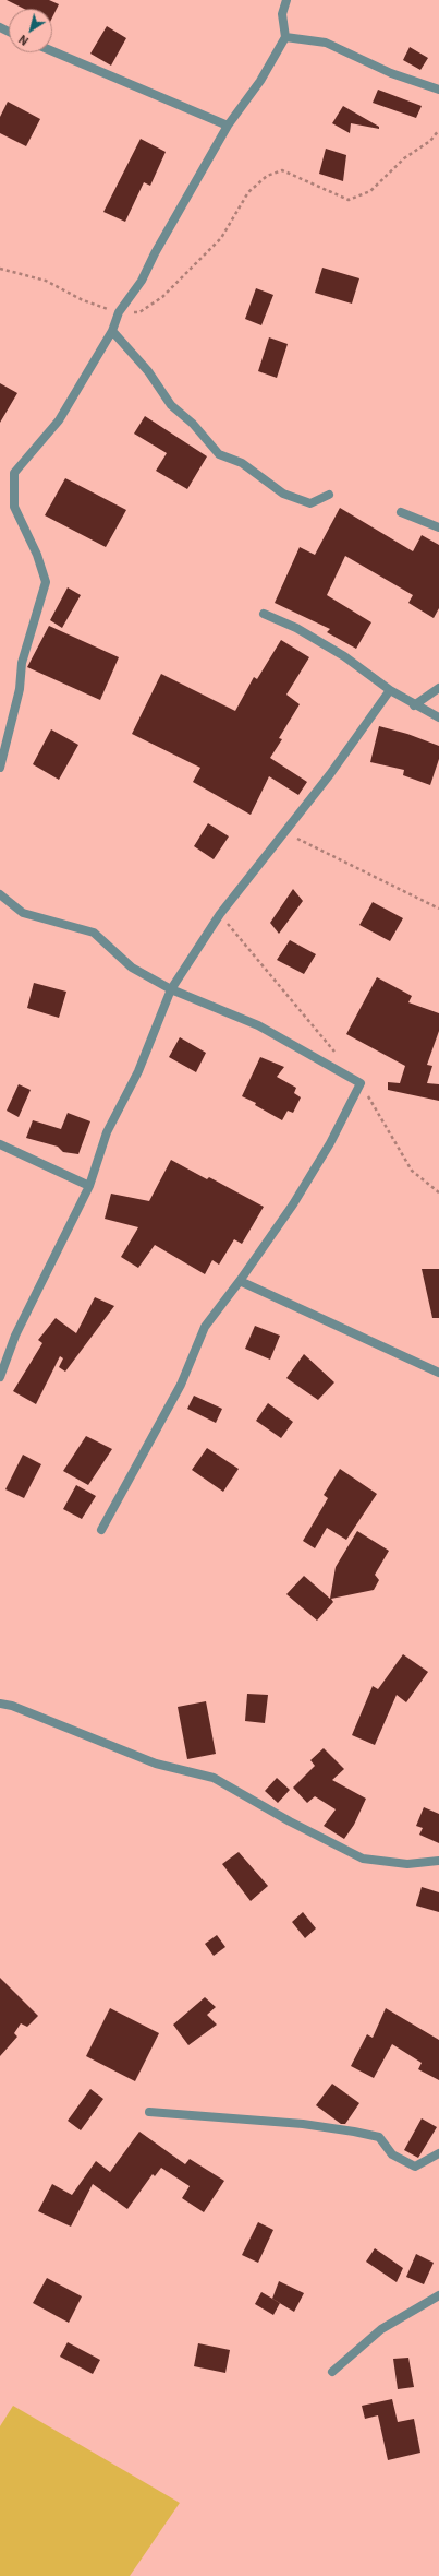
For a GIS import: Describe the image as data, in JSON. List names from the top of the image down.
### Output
{
  "north": "bottom left"
}
